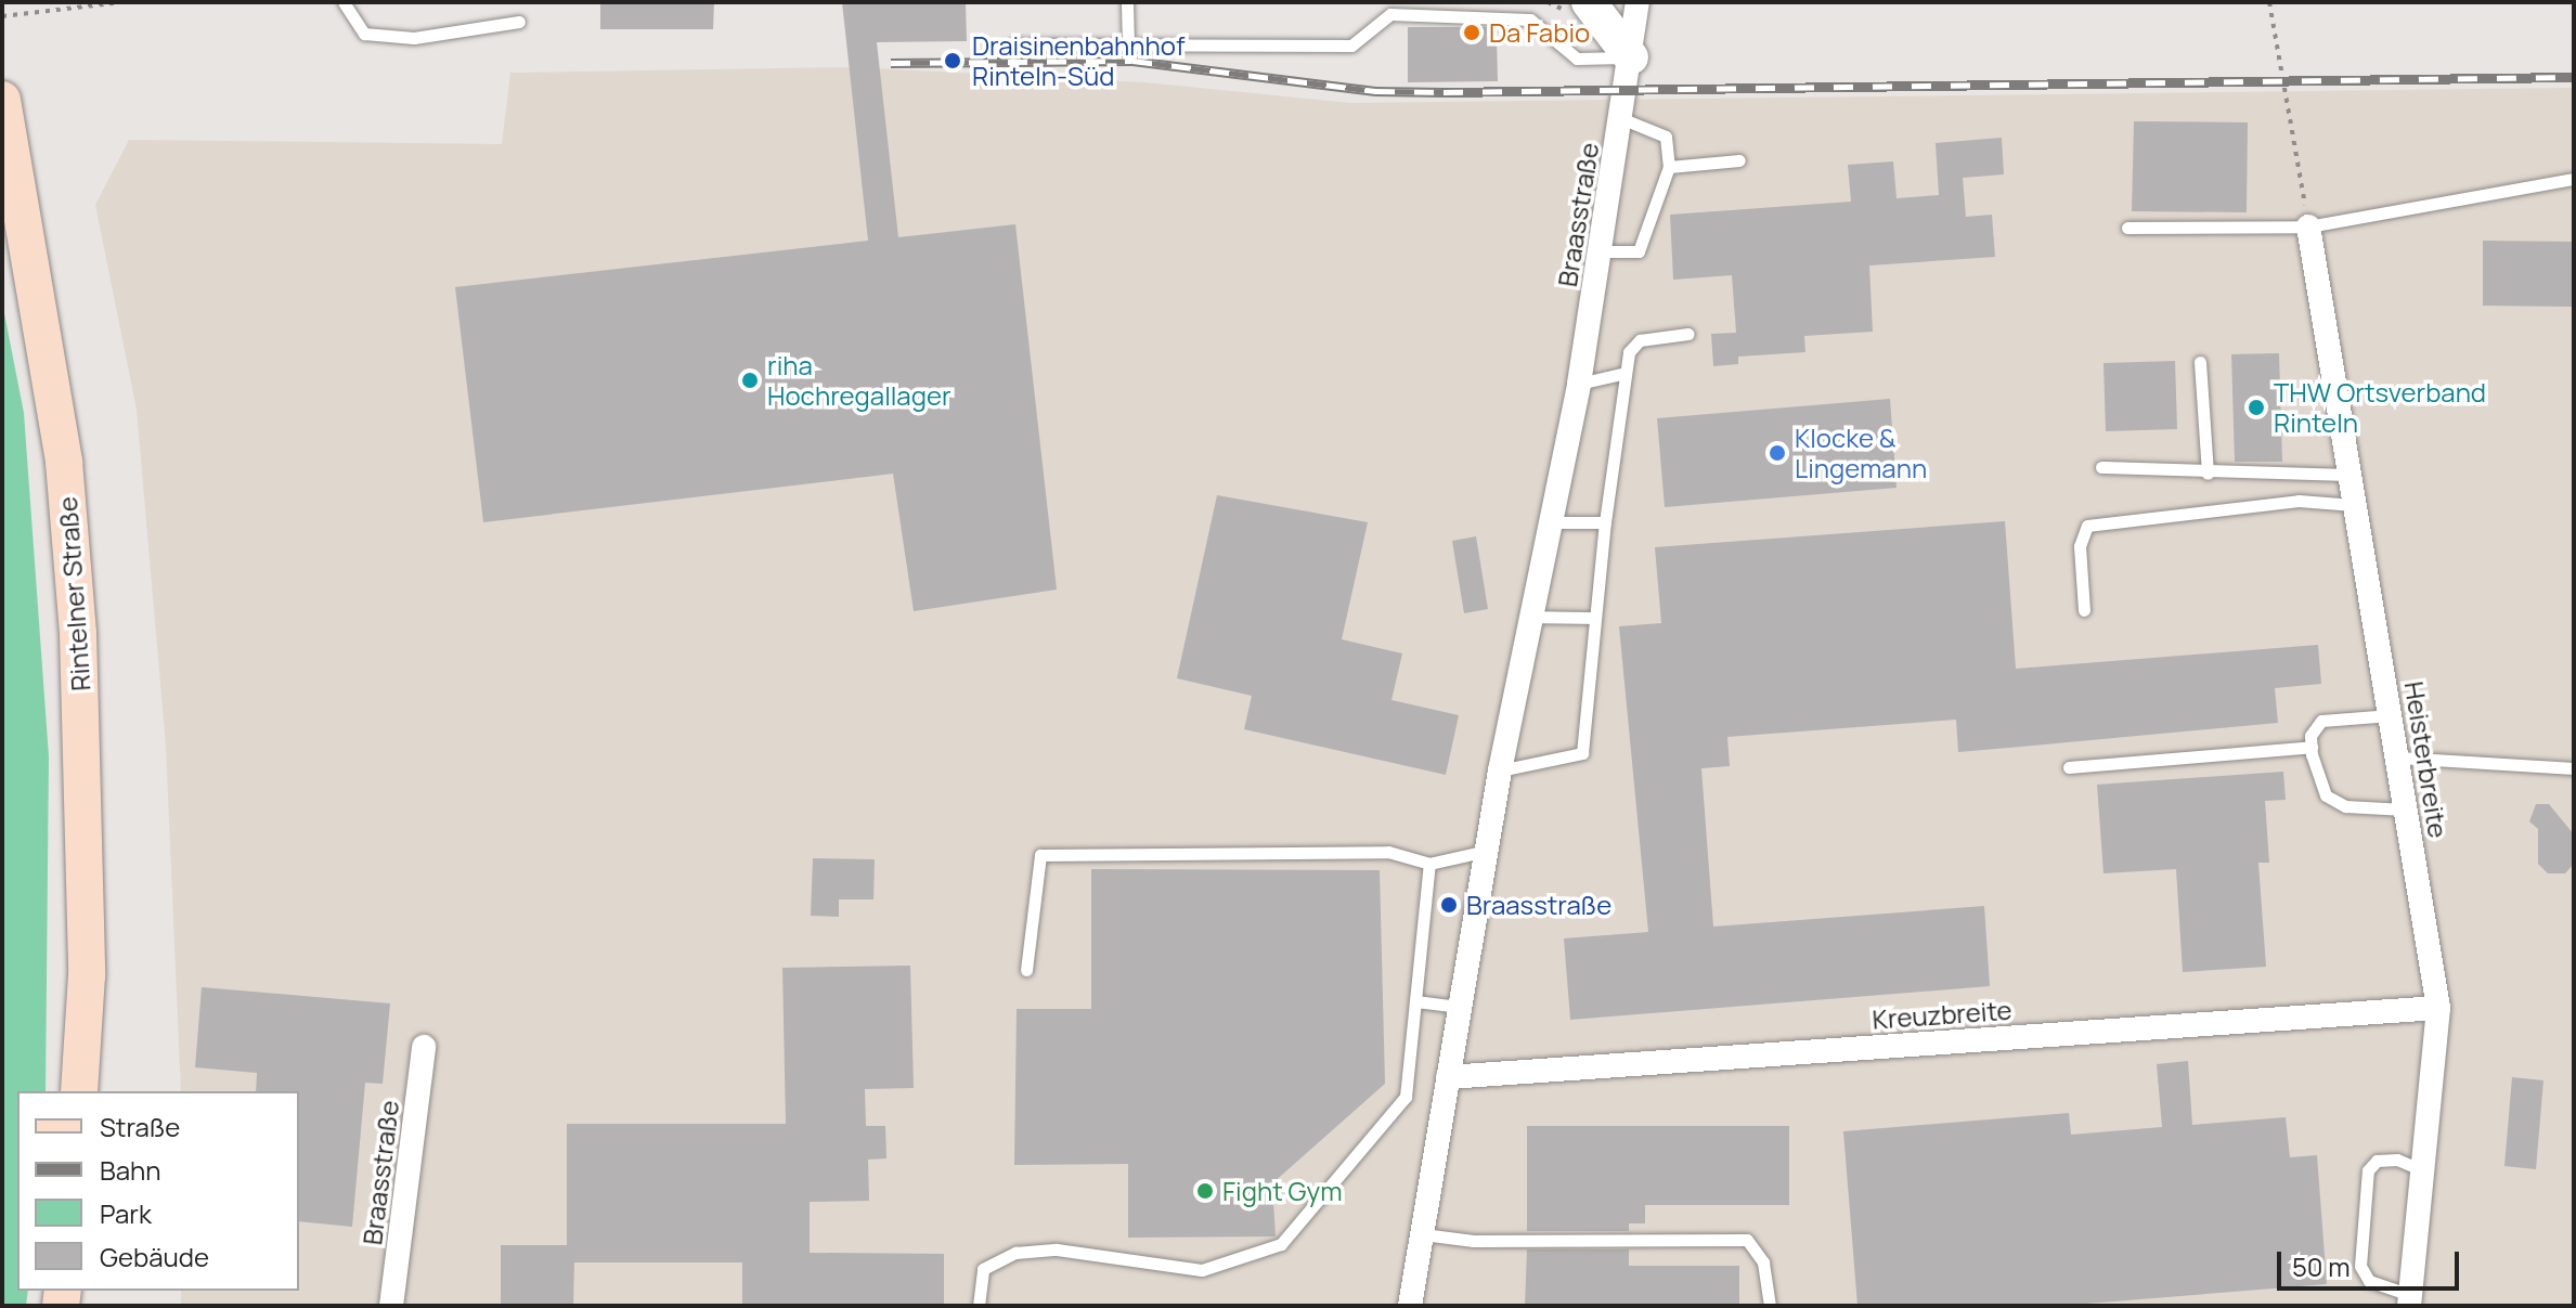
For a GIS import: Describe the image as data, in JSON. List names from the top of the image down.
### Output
{
  "streets": {
    "main road": ["Rintelner Straße"],
    "street": ["Braasstraße", "Heisterbreite", "Kreuzbreite"]
  },
  "crossings": [
    ["Braasstraße", "Kreuzbreite"],
    ["Heisterbreite", "Kreuzbreite"]
  ],
  "places": [
    "Da Fabio",
    "Draisinenbahnhof Rinteln-Süd",
    "riha Hochregallager",
    "THW Ortsverband Rinteln",
    "Klocke & Lingemann",
    "Braasstraße",
    "Fight Gym"
  ],
  "legend": [
    "Straße",
    "Bahn",
    "Park",
    "Gebäude"
  ],
  "scale_bar": "50 m"
}
